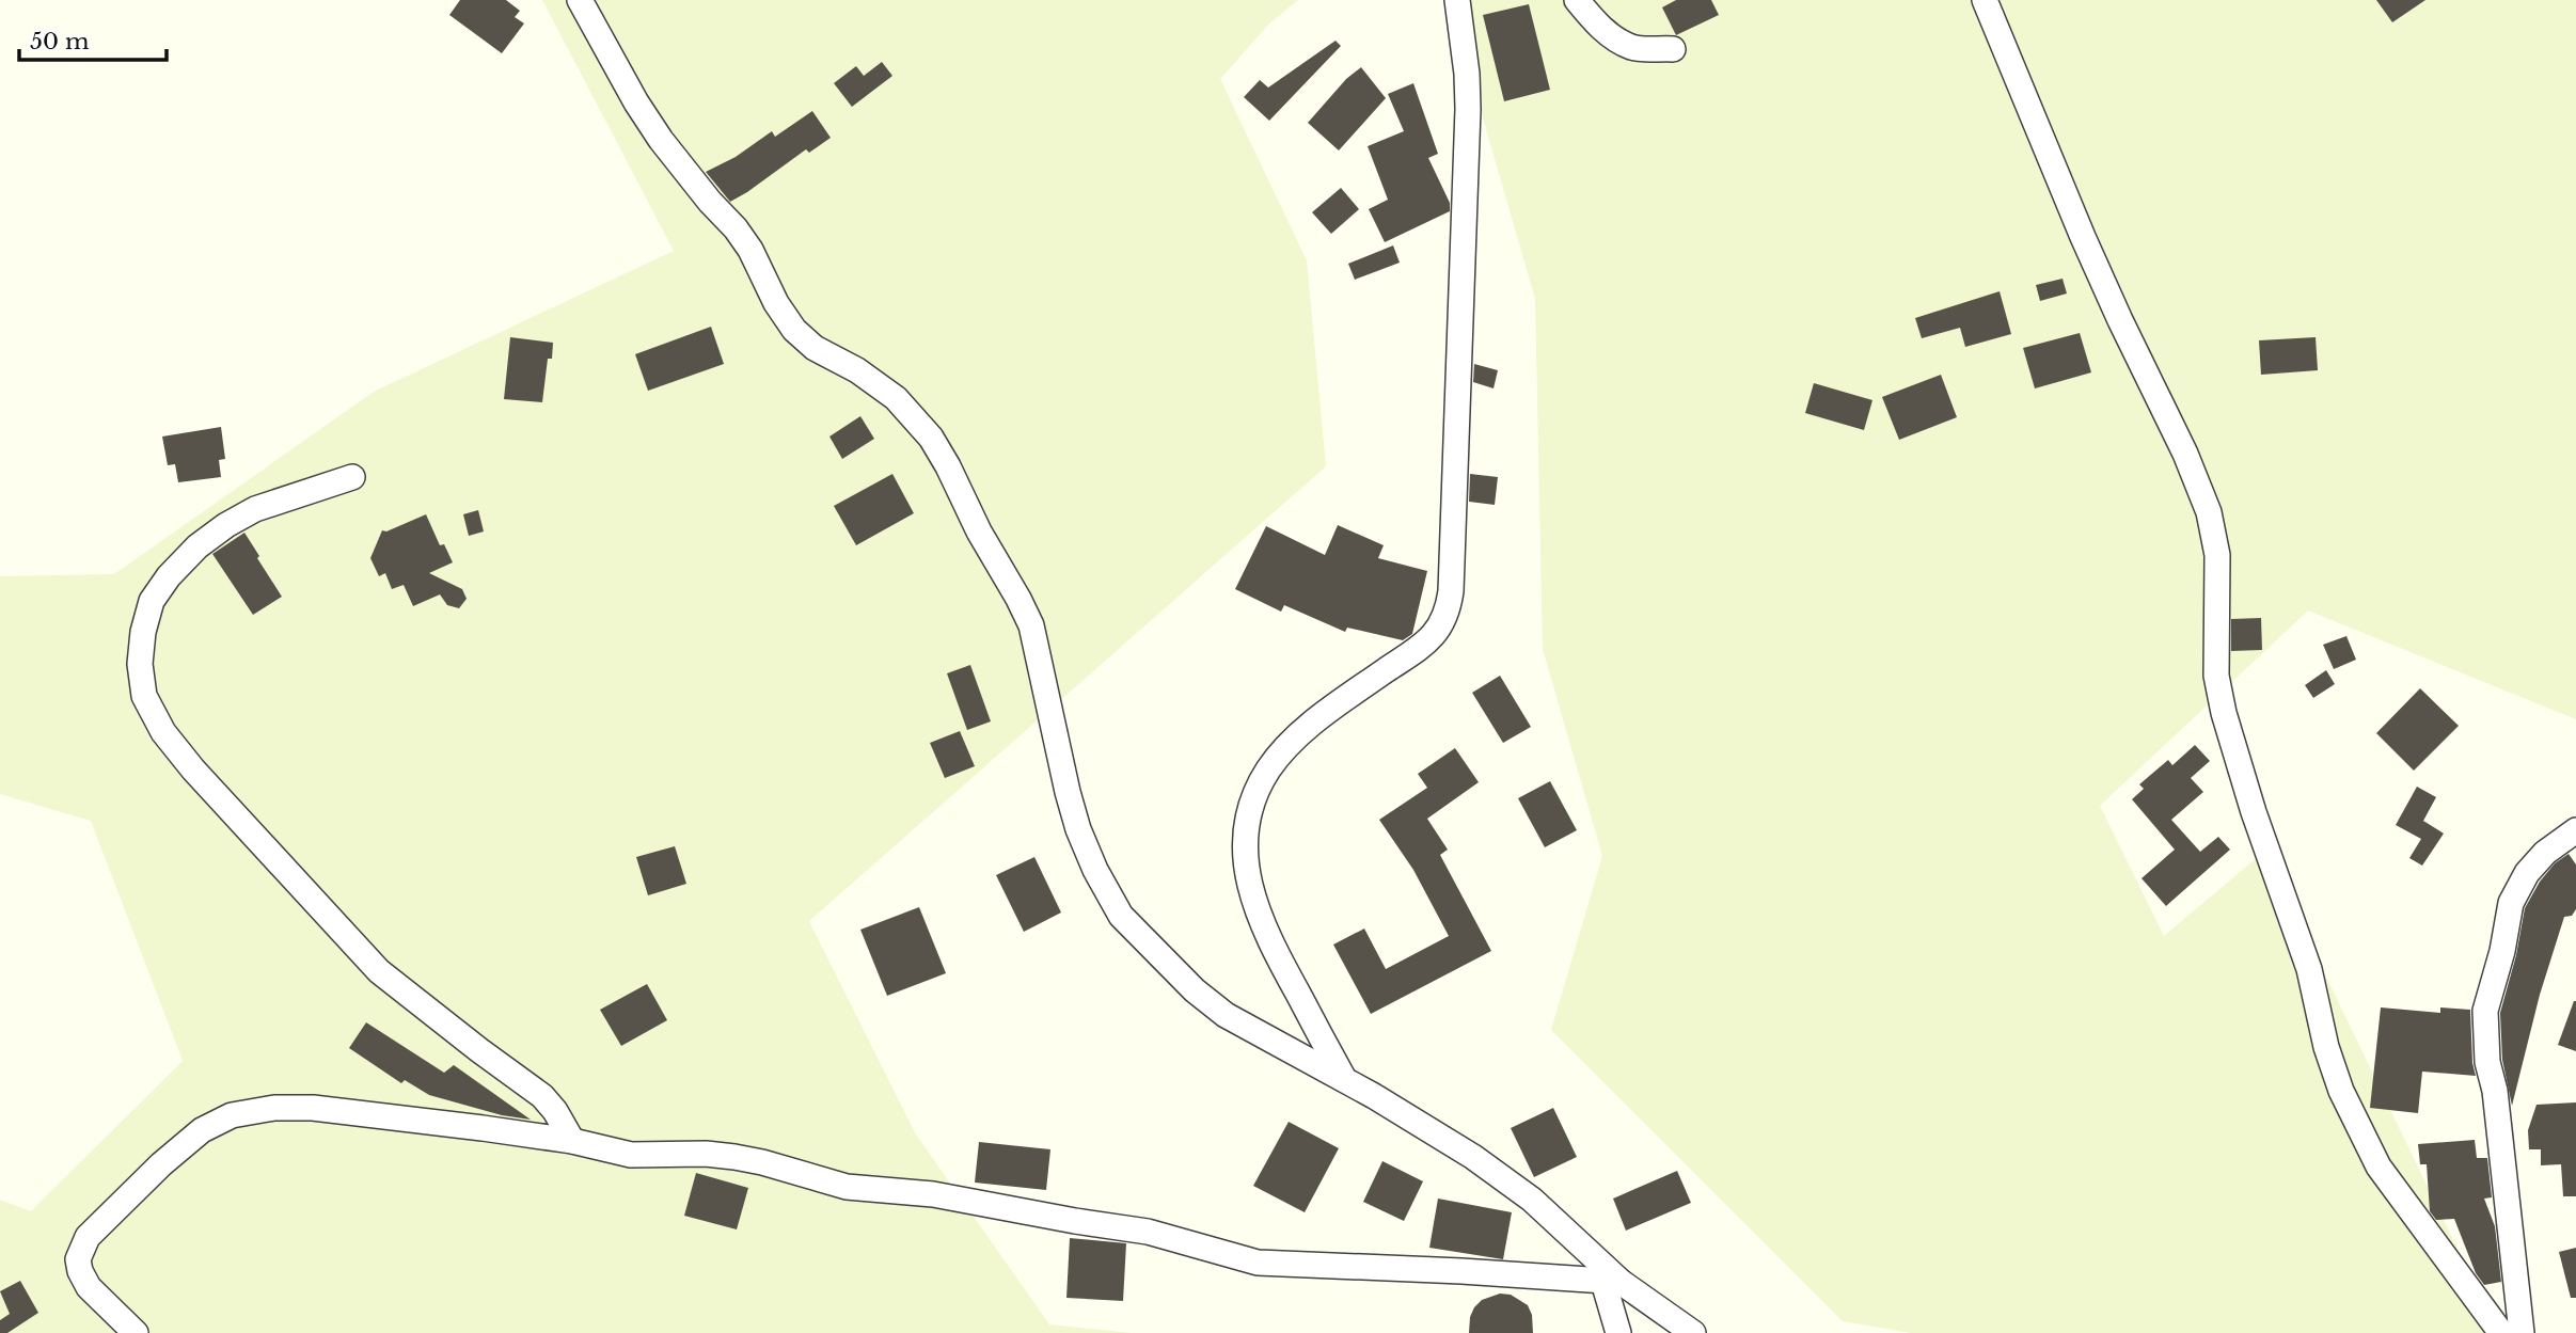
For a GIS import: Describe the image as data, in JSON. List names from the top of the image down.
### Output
{
  "scale_bar": "50 m"
}
